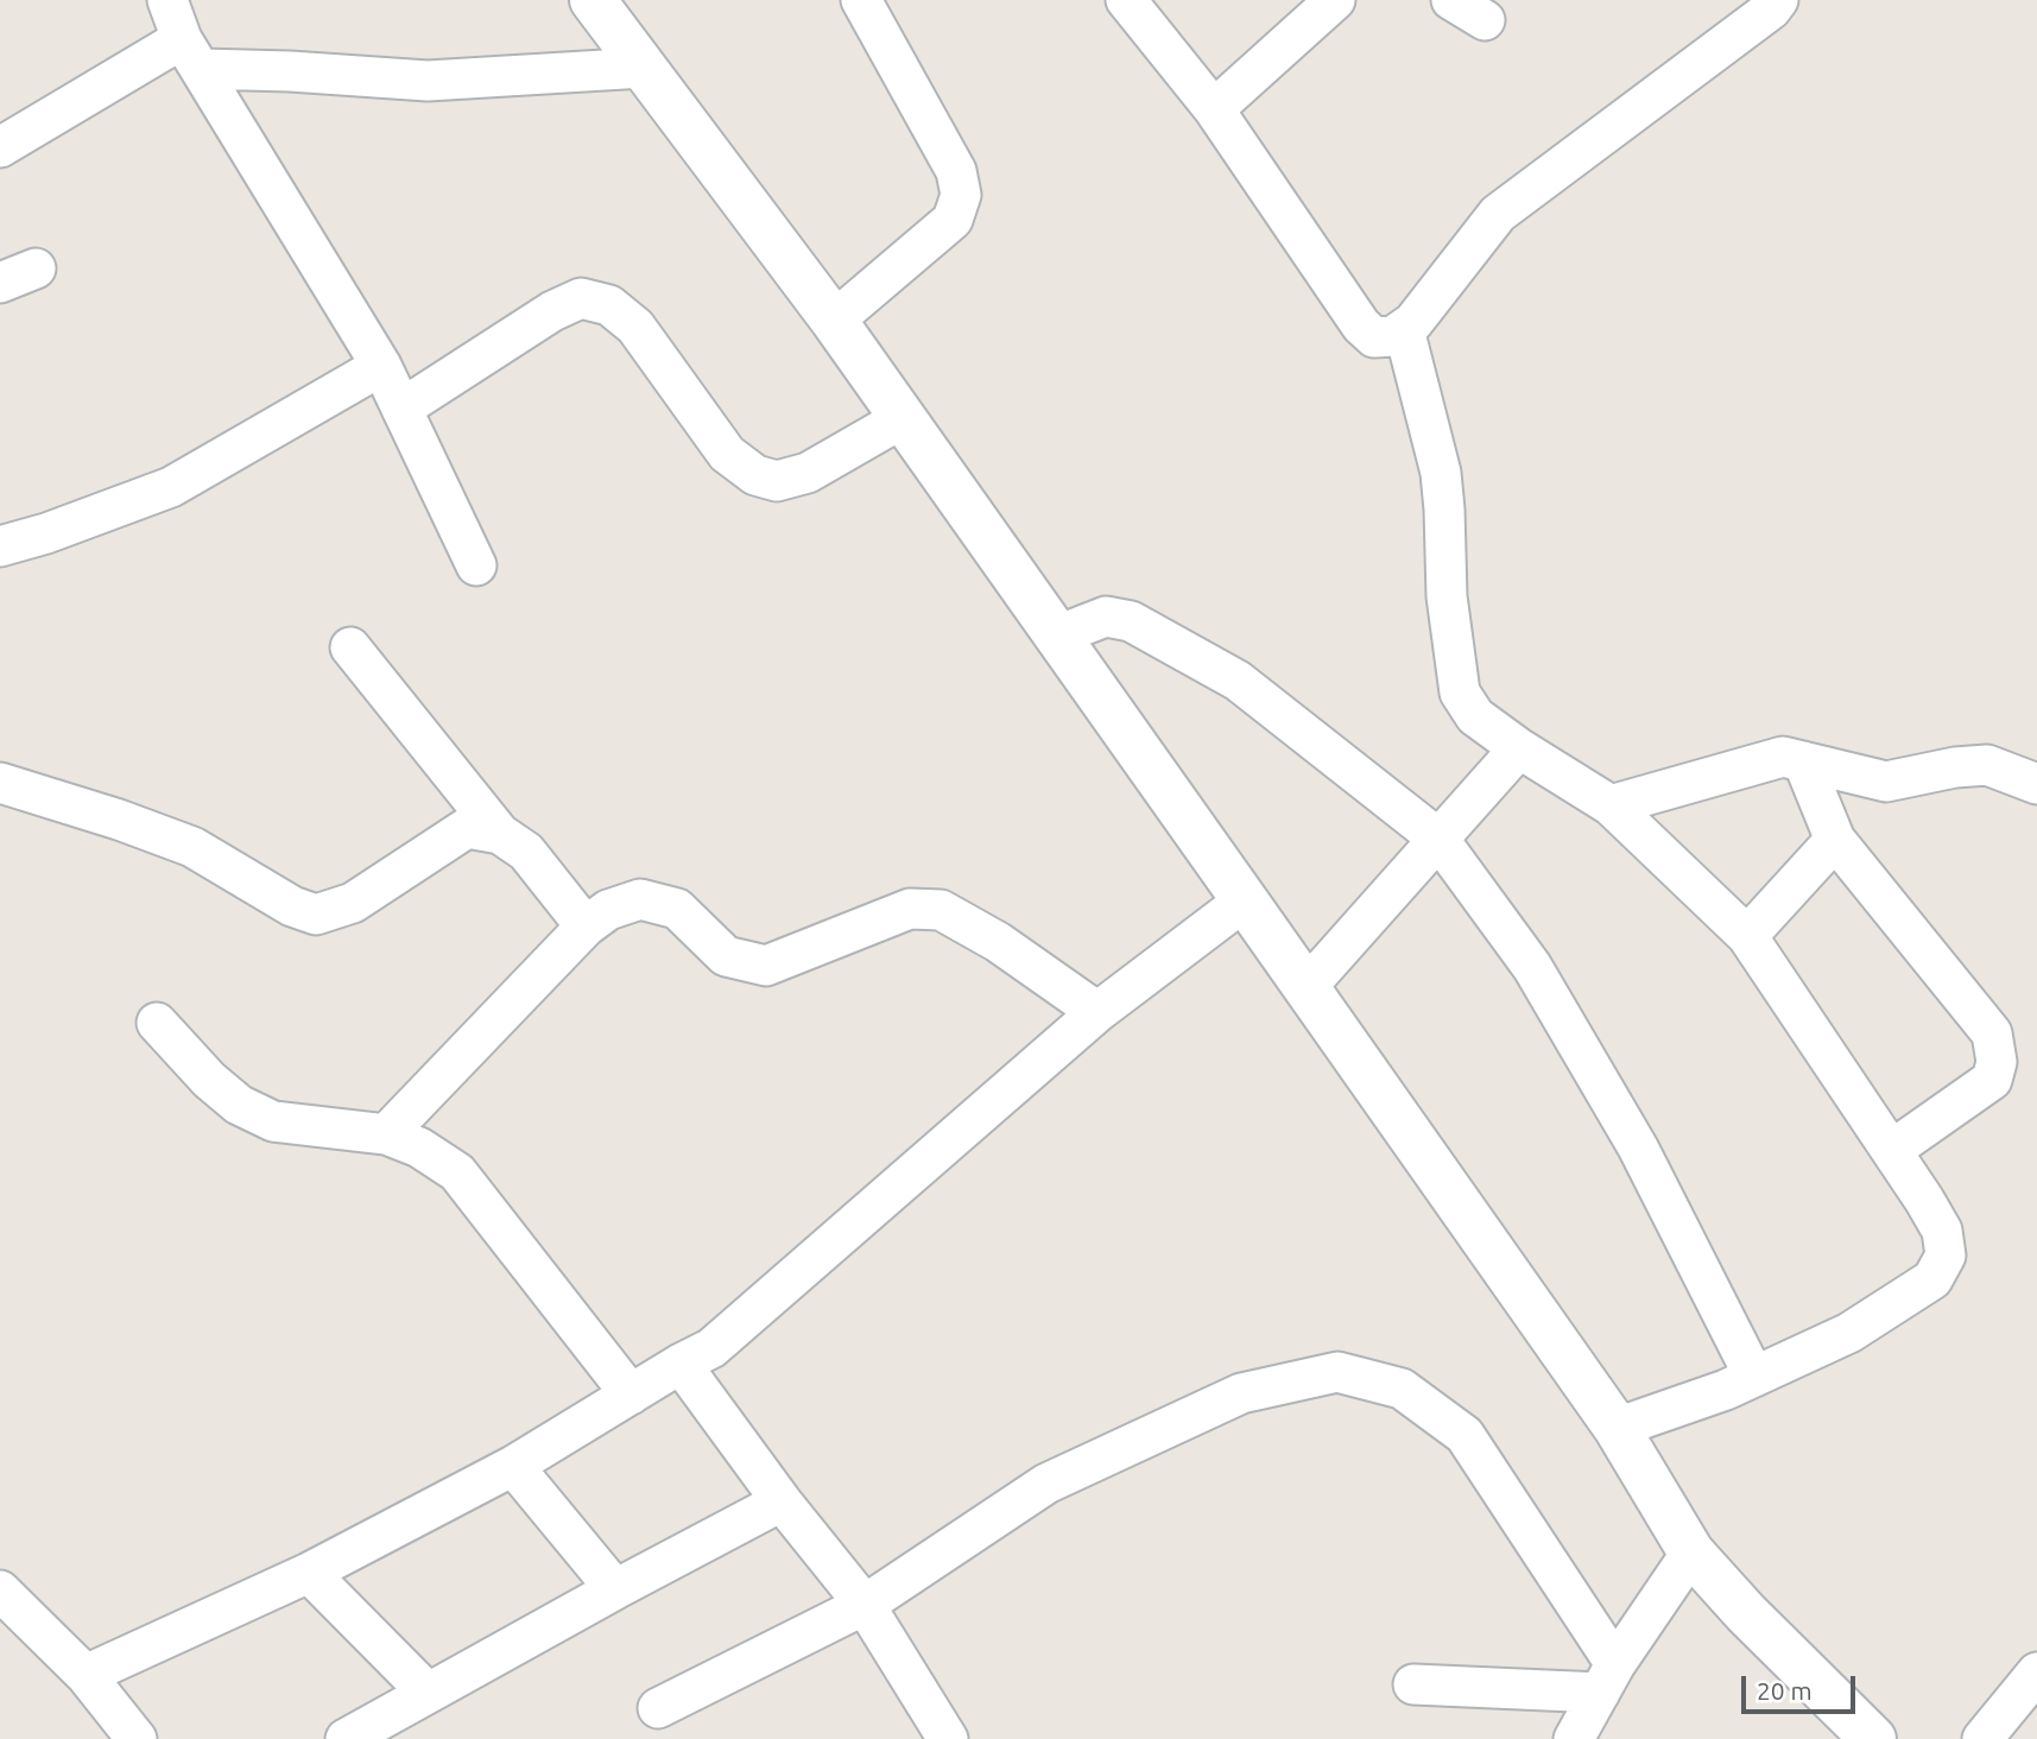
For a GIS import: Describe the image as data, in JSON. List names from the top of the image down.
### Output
{
  "scale_bar": "20 m"
}
